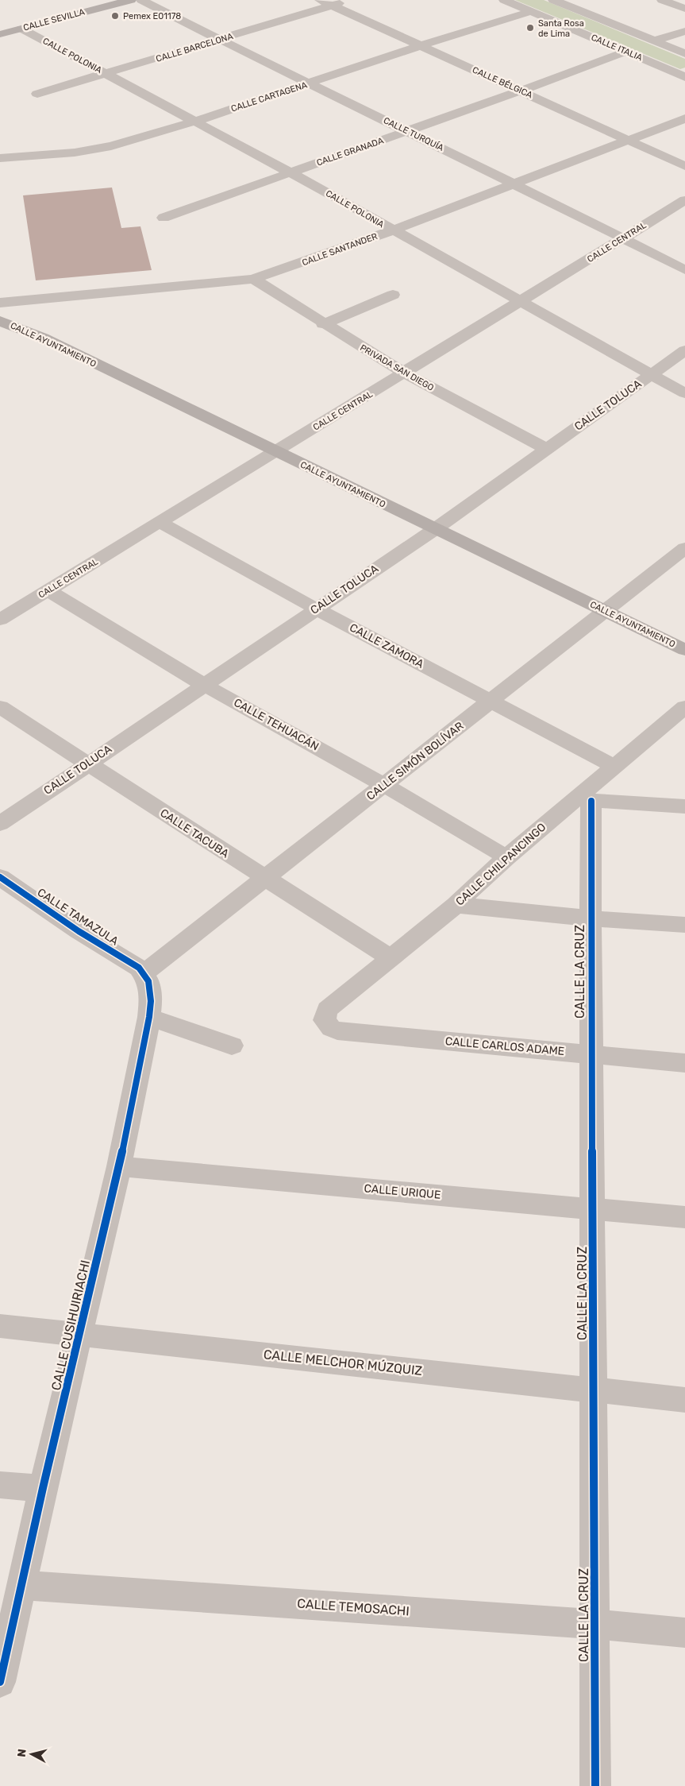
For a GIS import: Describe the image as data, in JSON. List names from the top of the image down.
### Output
{
  "streets": {
    "main road": ["CALLE SEVILLA", "CALLE AYUNTAMIENTO"],
    "street": [
      "CALLE BARCELONA",
      "CALLE ITALIA",
      "CALLE POLONIA",
      "CALLE BÉLGICA",
      "CALLE CARTAGENA",
      "CALLE TURQUÍA",
      "CALLE GRANADA",
      "CALLE CENTRAL",
      "CALLE SANTANDER",
      "PRIVADA SAN DIEGO",
      "CALLE TOLUCA",
      "CALLE ZAMORA",
      "CALLE TEHUACÁN",
      "CALLE SIMÓN BOLÍVAR",
      "CALLE TACUBA",
      "CALLE CHILPANCINGO",
      "CALLE TAMAZULA",
      "CALLE LA CRUZ",
      "CALLE CARLOS ADAME",
      "CALLE URIQUE",
      "CALLE CUSIHUIRIACHI",
      "CALLE MELCHOR MÚZQUIZ",
      "CALLE TEMOSACHI"
    ]
  },
  "crossings": [
    ["CALLE SEVILLA", "CALLE POLONIA"],
    ["CALLE BARCELONA", "CALLE POLONIA"],
    ["CALLE BARCELONA", "CALLE BÉLGICA"],
    ["CALLE BARCELONA", "CALLE TURQUÍA"],
    ["CALLE ITALIA", "CALLE CARTAGENA"],
    ["CALLE ITALIA", "CALLE GRANADA"],
    ["CALLE POLONIA", "CALLE CARTAGENA"],
    ["CALLE POLONIA", "CALLE GRANADA"],
    ["CALLE POLONIA", "CALLE CENTRAL"],
    ["CALLE POLONIA", "CALLE SANTANDER"],
    ["CALLE POLONIA", "CALLE TOLUCA"],
    ["CALLE BÉLGICA", "CALLE CARTAGENA"],
    ["CALLE BÉLGICA", "CALLE GRANADA"],
    ["CALLE BÉLGICA", "CALLE SANTANDER"],
    ["CALLE CARTAGENA", "CALLE TURQUÍA"],
    ["CALLE TURQUÍA", "CALLE GRANADA"],
    ["CALLE TURQUÍA", "CALLE CENTRAL"],
    ["CALLE TURQUÍA", "CALLE SANTANDER"],
    ["CALLE CENTRAL", "CALLE AYUNTAMIENTO"],
    ["CALLE CENTRAL", "PRIVADA SAN DIEGO"],
    ["CALLE CENTRAL", "CALLE ZAMORA"],
    ["CALLE CENTRAL", "CALLE TEHUACÁN"],
    ["CALLE SANTANDER", "PRIVADA SAN DIEGO"],
    ["CALLE AYUNTAMIENTO", "CALLE TOLUCA"],
    ["CALLE AYUNTAMIENTO", "CALLE SIMÓN BOLÍVAR"],
    ["PRIVADA SAN DIEGO", "CALLE TOLUCA"],
    ["CALLE TOLUCA", "CALLE ZAMORA"],
    ["CALLE TOLUCA", "CALLE TEHUACÁN"],
    ["CALLE TOLUCA", "CALLE TACUBA"],
    ["CALLE ZAMORA", "CALLE SIMÓN BOLÍVAR"],
    ["CALLE ZAMORA", "CALLE CHILPANCINGO"],
    ["CALLE TEHUACÁN", "CALLE SIMÓN BOLÍVAR"],
    ["CALLE TEHUACÁN", "CALLE CHILPANCINGO"],
    ["CALLE SIMÓN BOLÍVAR", "CALLE TACUBA"],
    ["CALLE SIMÓN BOLÍVAR", "CALLE TAMAZULA"],
    ["CALLE SIMÓN BOLÍVAR", "CALLE CUSIHUIRIACHI"],
    ["CALLE TACUBA", "CALLE CHILPANCINGO"],
    ["CALLE CHILPANCINGO", "CALLE LA CRUZ"],
    ["CALLE CHILPANCINGO", "CALLE CARLOS ADAME"],
    ["CALLE TAMAZULA", "CALLE CUSIHUIRIACHI"],
    ["CALLE LA CRUZ", "CALLE CARLOS ADAME"],
    ["CALLE LA CRUZ", "CALLE URIQUE"],
    ["CALLE LA CRUZ", "CALLE MELCHOR MÚZQUIZ"],
    ["CALLE LA CRUZ", "CALLE TEMOSACHI"],
    ["CALLE URIQUE", "CALLE CUSIHUIRIACHI"],
    ["CALLE CUSIHUIRIACHI", "CALLE MELCHOR MÚZQUIZ"],
    ["CALLE CUSIHUIRIACHI", "CALLE TEMOSACHI"]
  ],
  "places": ["Pemex E01178", "Santa Rosa de Lima"],
  "north": "left"
}
